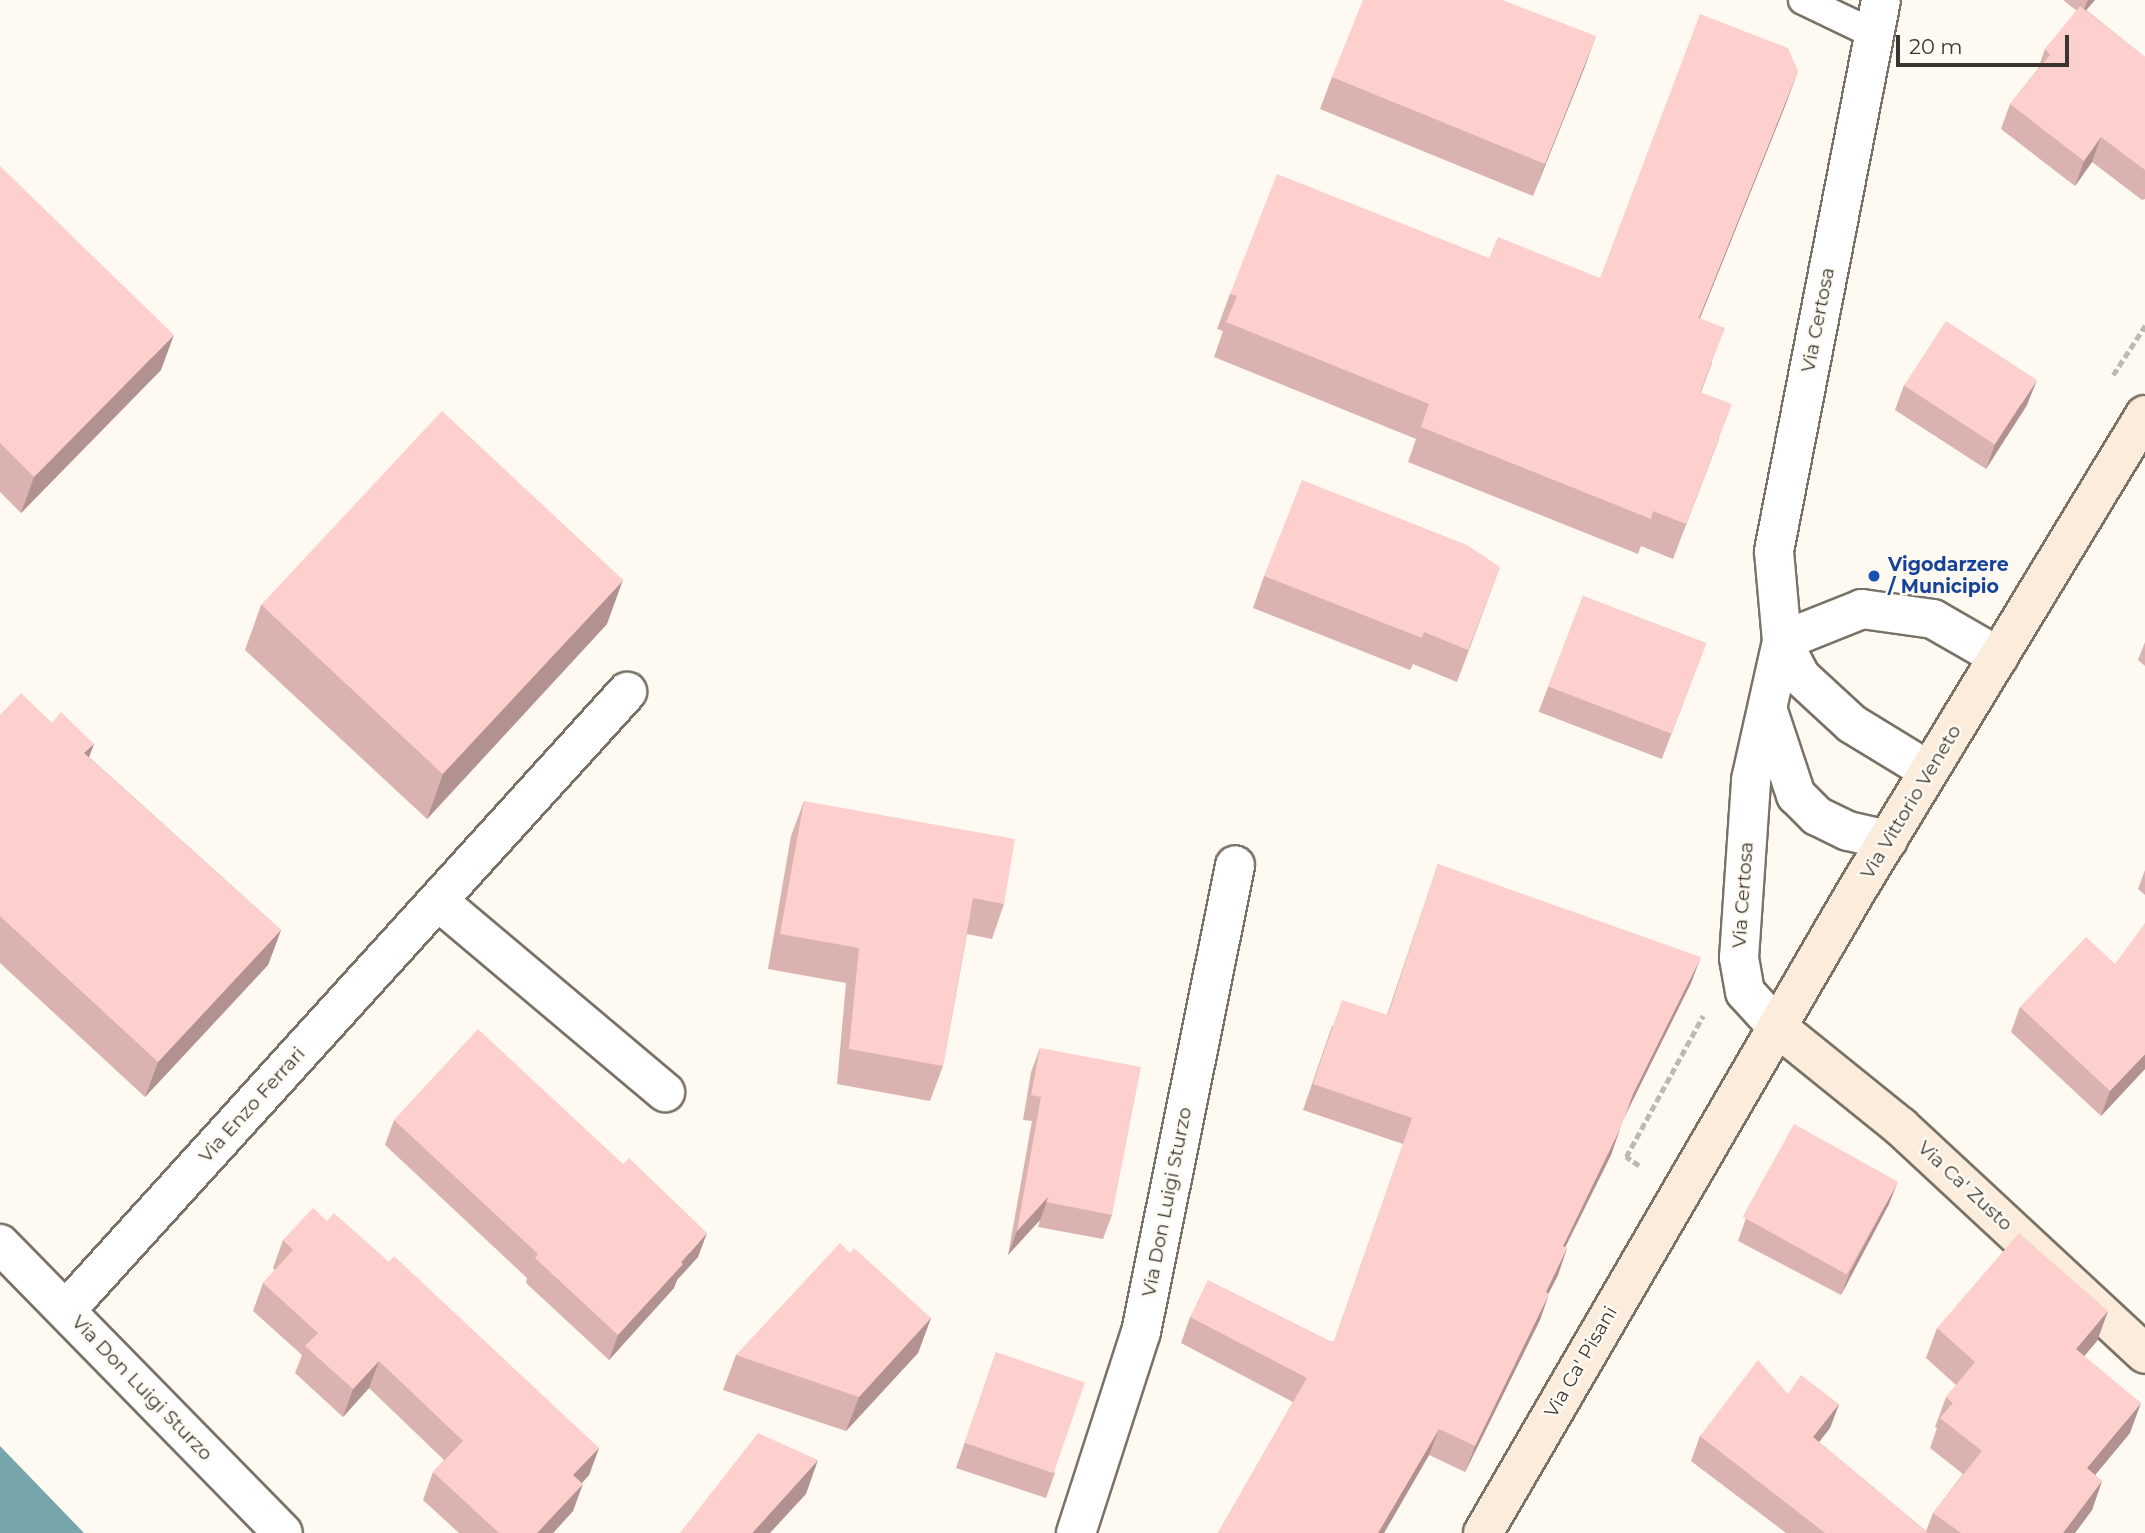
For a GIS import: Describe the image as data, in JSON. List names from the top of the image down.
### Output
{
  "streets": {
    "main road": ["Via Vittorio Veneto", "Via Ca' Zusto", "Via Ca' Pisani"],
    "street": ["Via Certosa", "Via Enzo Ferrari", "Via Don Luigi Sturzo"]
  },
  "crossings": [
    ["Via Certosa", "Via Vittorio Veneto"],
    ["Via Certosa", "Via Ca' Zusto"],
    ["Via Vittorio Veneto", "Via Ca' Zusto"],
    ["Via Vittorio Veneto", "Via Ca' Pisani"],
    ["Via Enzo Ferrari", "Via Don Luigi Sturzo"]
  ],
  "places": ["Vigodarzere / Municipio"],
  "scale_bar": "20 m"
}
